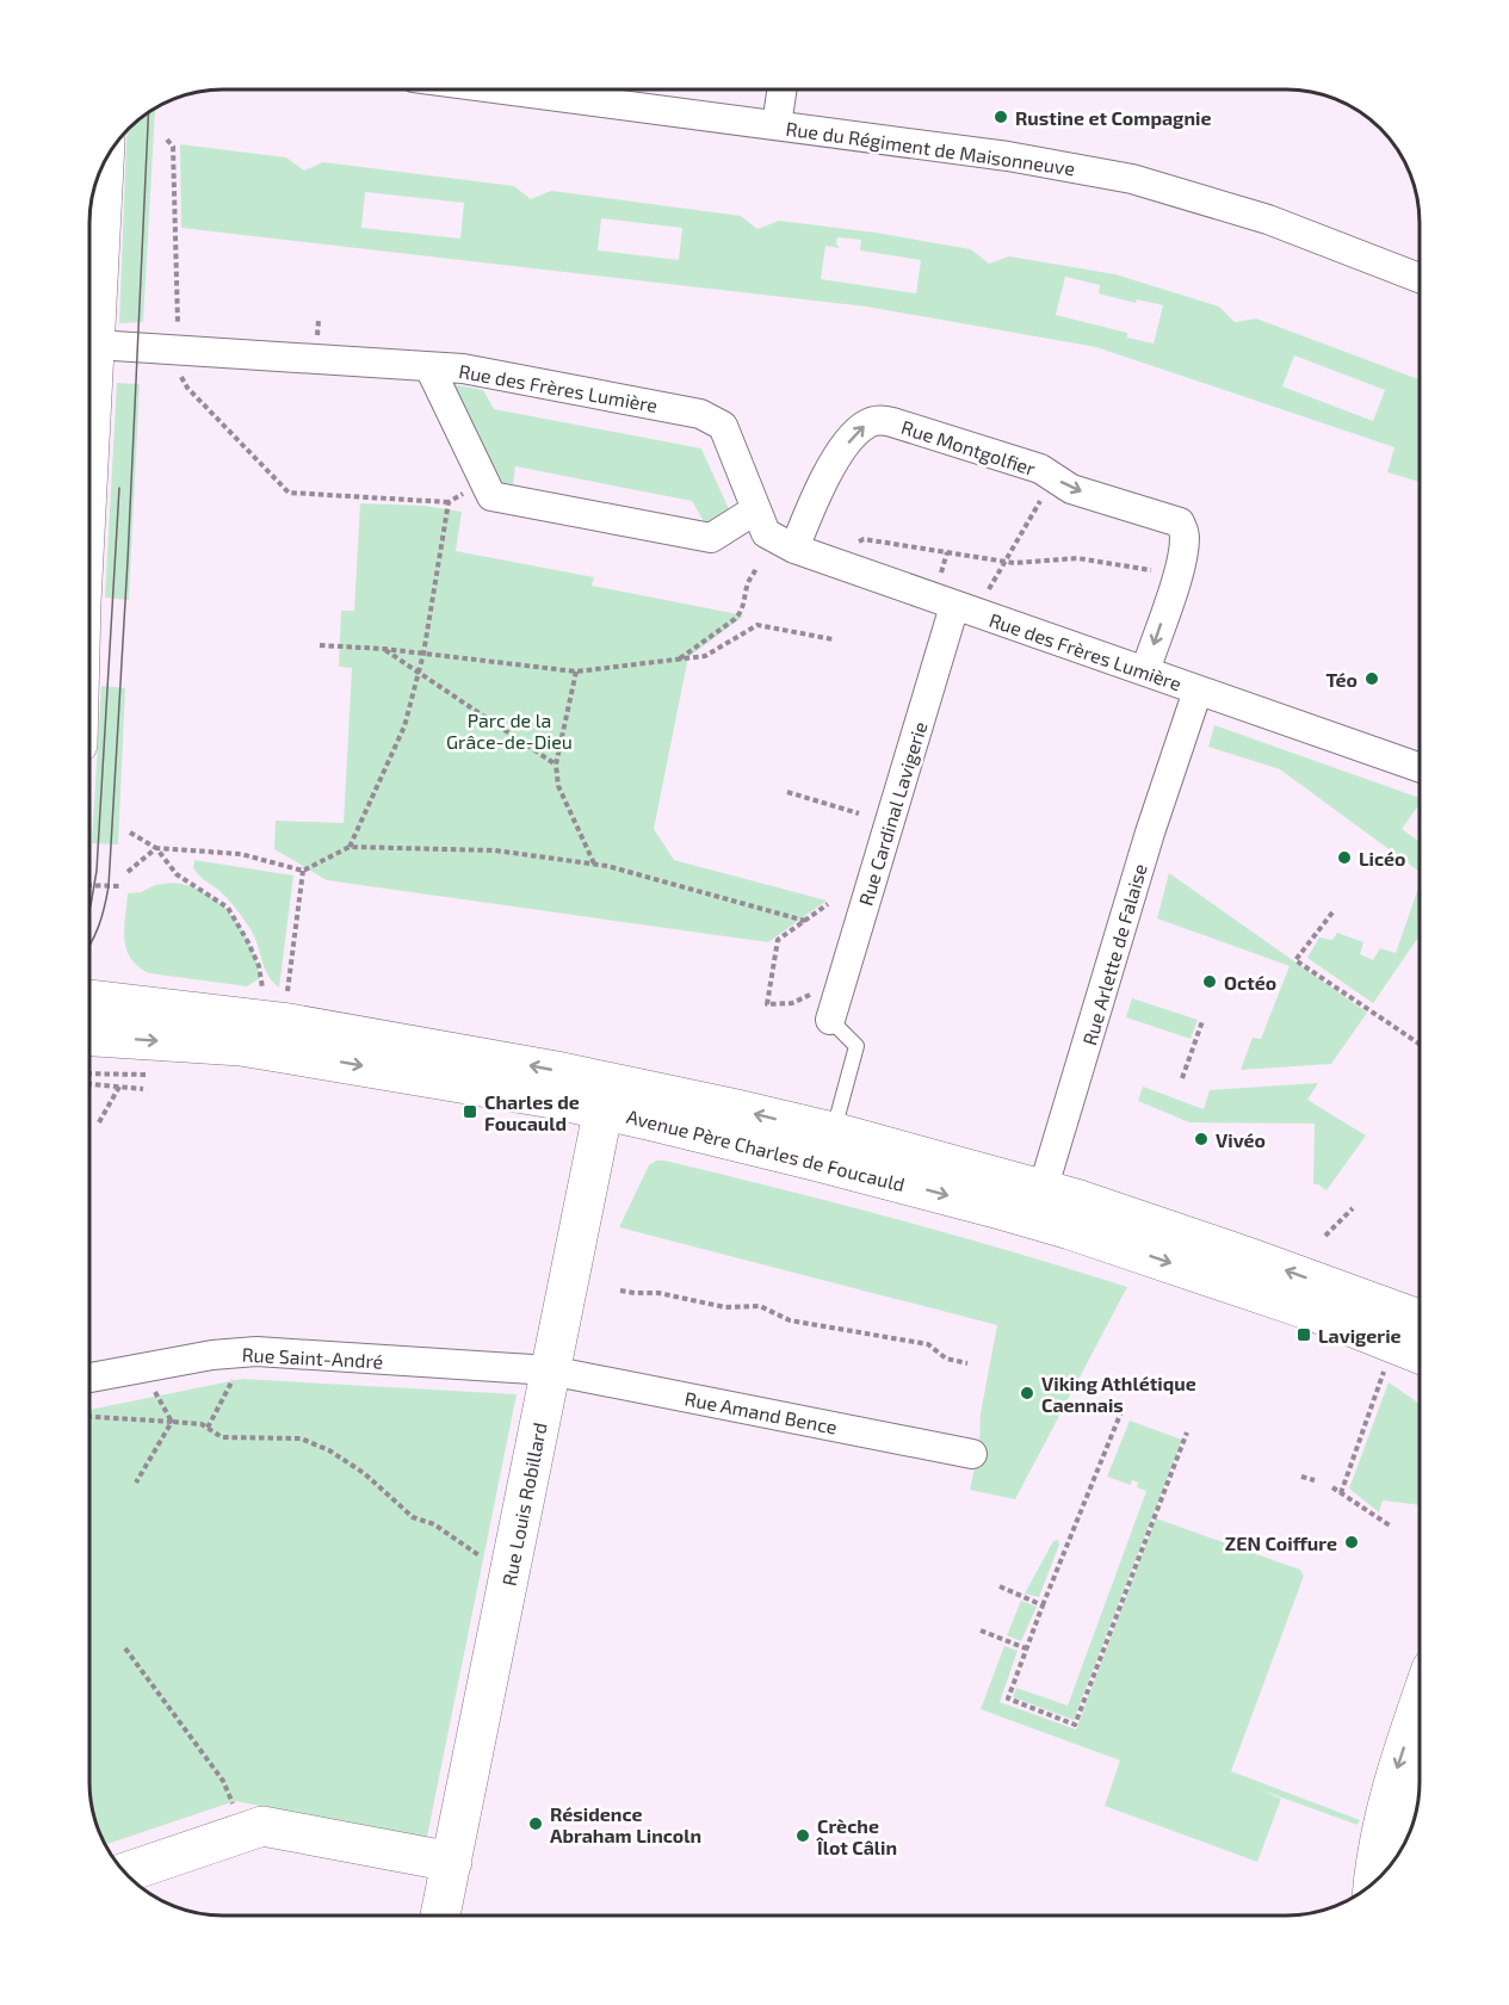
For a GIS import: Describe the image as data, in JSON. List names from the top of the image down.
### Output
{
  "streets": {
    "main road": ["Avenue Père Charles de Foucauld", "Rue Louis Robillard"],
    "street": [
      "Rue du Régiment de Maisonneuve",
      "Rue des Frères Lumière",
      "Rue Montgolfier",
      "Rue Cardinal Lavigerie",
      "Rue Arlette de Falaise",
      "Rue Saint-André",
      "Rue Amand Bence"
    ]
  },
  "crossings": [
    ["Rue des Frères Lumière", "Rue Montgolfier"],
    ["Rue des Frères Lumière", "Rue Cardinal Lavigerie"],
    ["Rue des Frères Lumière", "Rue Arlette de Falaise"],
    ["Rue Arlette de Falaise", "Avenue Père Charles de Foucauld"],
    ["Avenue Père Charles de Foucauld", "Rue Louis Robillard"],
    ["Rue Saint-André", "Rue Amand Bence"],
    ["Rue Saint-André", "Rue Louis Robillard"],
    ["Rue Amand Bence", "Rue Louis Robillard"]
  ],
  "parks": ["Parc de la Grâce-de-Dieu"],
  "places": {
    "other": [
      "Rustine et Compagnie",
      "Téo",
      "Licéo",
      "Octéo",
      "Vivéo",
      "Viking Athlétique Caennais",
      "ZEN Coiffure",
      "Résidence Abraham Lincoln",
      "Crèche Îlot Câlin"
    ],
    "transit": ["Charles de Foucauld", "Lavigerie"]
  }
}
